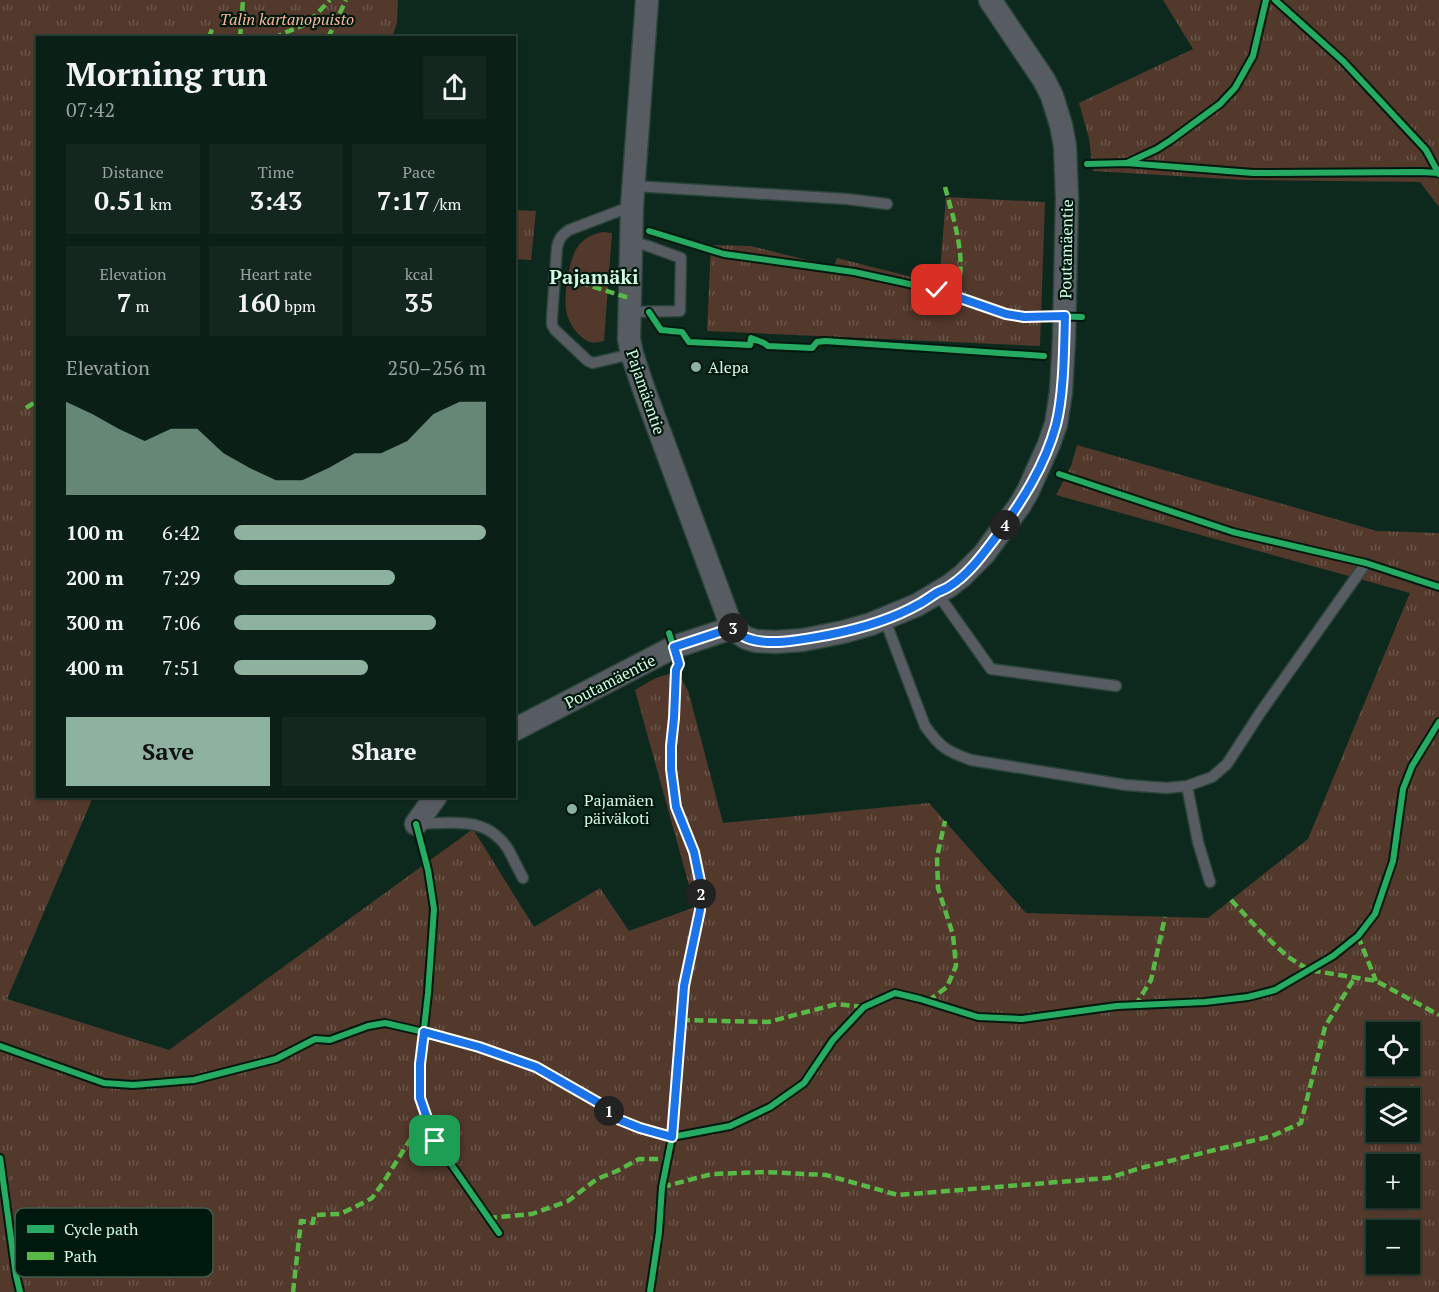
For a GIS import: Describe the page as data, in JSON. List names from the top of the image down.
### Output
{
  "streets": {
    "street": ["Poutamäentie", "Pajamäentie"]
  },
  "crossings": [
    ["Poutamäentie", "Pajamäentie"]
  ],
  "districts": ["Pajamäki"],
  "parks": ["Talin kartanopuisto"],
  "places": ["Alepa", "Pajamäen päiväkoti"],
  "legend": ["Cycle path", "Path"],
  "page": {
    "heading": ["Morning run", "07:42"],
    "stats": [
      ["Distance", "0.51 km"],
      ["Time", "3:43"],
      ["Pace", "7:17 /km"],
      ["Elevation", "7 m"],
      ["Heart rate", "160 bpm"],
      ["kcal", "35"]
    ],
    "chart": ["Elevation", "250–256 m"],
    "pins": [
      "4",
      "3",
      "2",
      "1"
    ],
    "list": [
      {
        "name": "100 m",
        "note": "6:42"
      },
      {
        "name": "200 m",
        "note": "7:29"
      },
      {
        "name": "300 m",
        "note": "7:06"
      },
      {
        "name": "400 m",
        "note": "7:51"
      }
    ],
    "buttons": ["Save", "Share"],
    "map_buttons": ["+", "−"]
  }
}
